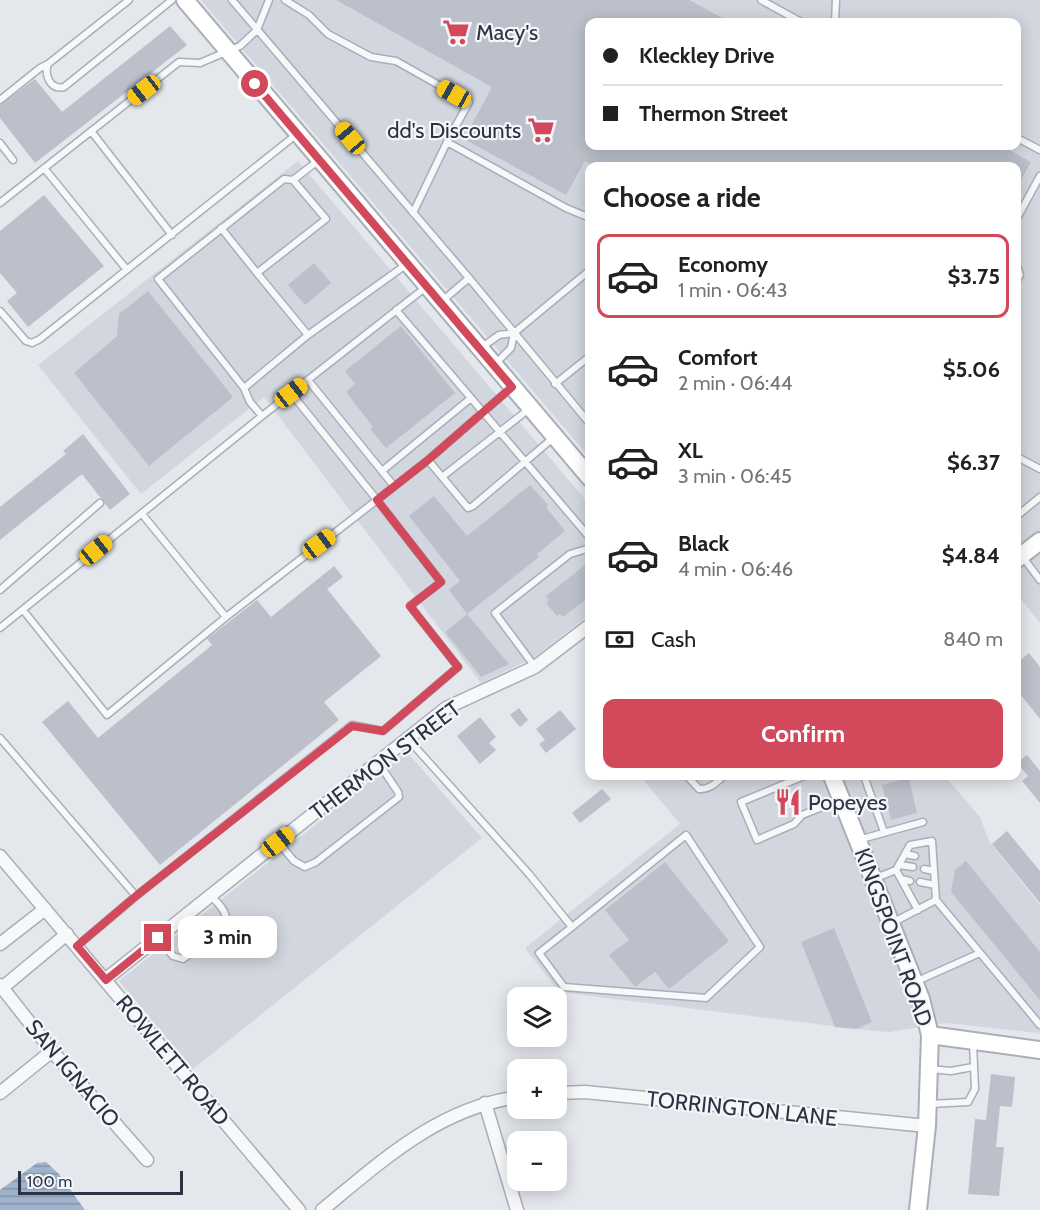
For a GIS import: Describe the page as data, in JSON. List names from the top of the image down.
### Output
{
  "streets": {
    "street": [
      "THERMON STREET",
      "KINGSPOINT ROAD",
      "ROWLETT ROAD",
      "SAN IGNACIO",
      "TORRINGTON LANE"
    ]
  },
  "crossings": [
    ["THERMON STREET", "ROWLETT ROAD"],
    ["KINGSPOINT ROAD", "TORRINGTON LANE"]
  ],
  "places": {
    "supermarket": ["Macy's", "dd's Discounts"],
    "restaurant": ["Popeyes"]
  },
  "scale_bar": "100 m",
  "page": {
    "banner": ["Kleckley Drive", "Thermon Street"],
    "heading": "Choose a ride",
    "list": [
      {
        "name": "Economy",
        "note": "1 min · 06:43",
        "value": "$3.75"
      },
      {
        "name": "Comfort",
        "note": "2 min · 06:44",
        "value": "$5.06"
      },
      {
        "name": "XL",
        "note": "3 min · 06:45",
        "value": "$6.37"
      },
      {
        "name": "Black",
        "note": "4 min · 06:46",
        "value": "$4.84"
      }
    ],
    "pay": ["Cash", "840 m"],
    "buttons": "Confirm",
    "bubble": "3 min",
    "map_buttons": ["+", "−"],
    "scale": "100 m"
  }
}
